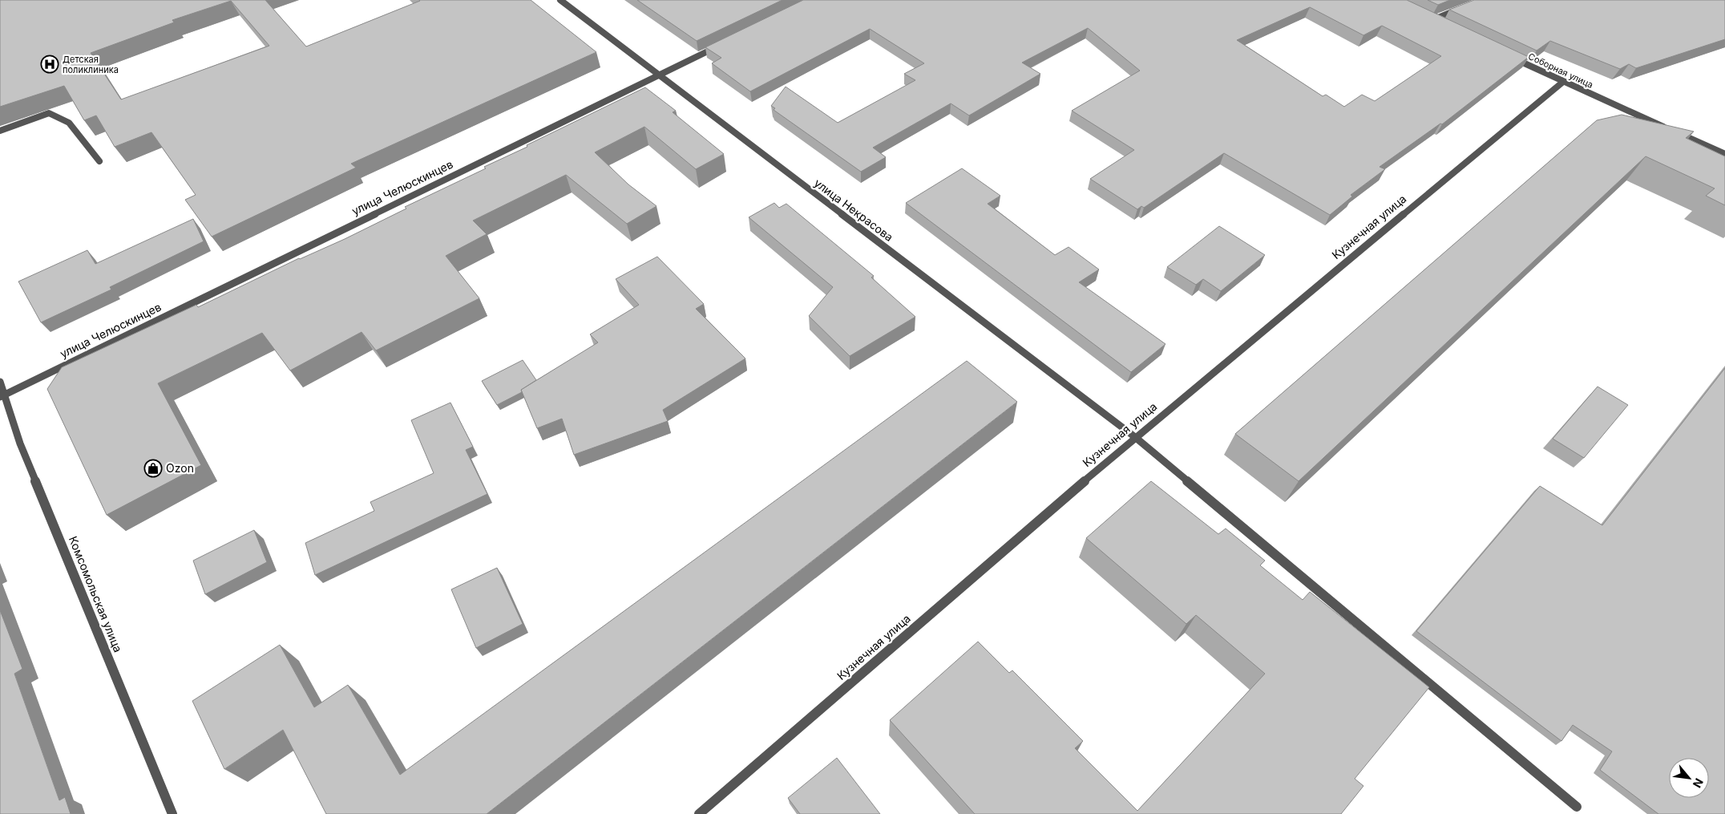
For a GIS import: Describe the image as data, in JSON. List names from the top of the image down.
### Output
{
  "streets": {
    "street": [
      "Соборная улица",
      "улица Челюскинцев",
      "улица Некрасова",
      "Кузнечная улица",
      "Комсомольская улица"
    ]
  },
  "crossings": [
    ["Соборная улица", "Кузнечная улица"],
    ["улица Челюскинцев", "улица Некрасова"],
    ["улица Челюскинцев", "Комсомольская улица"],
    ["улица Некрасова", "Кузнечная улица"]
  ],
  "places": {
    "hospital": ["Детская поликлиника"],
    "shop": ["Ozon"]
  },
  "north": "bottom right"
}
